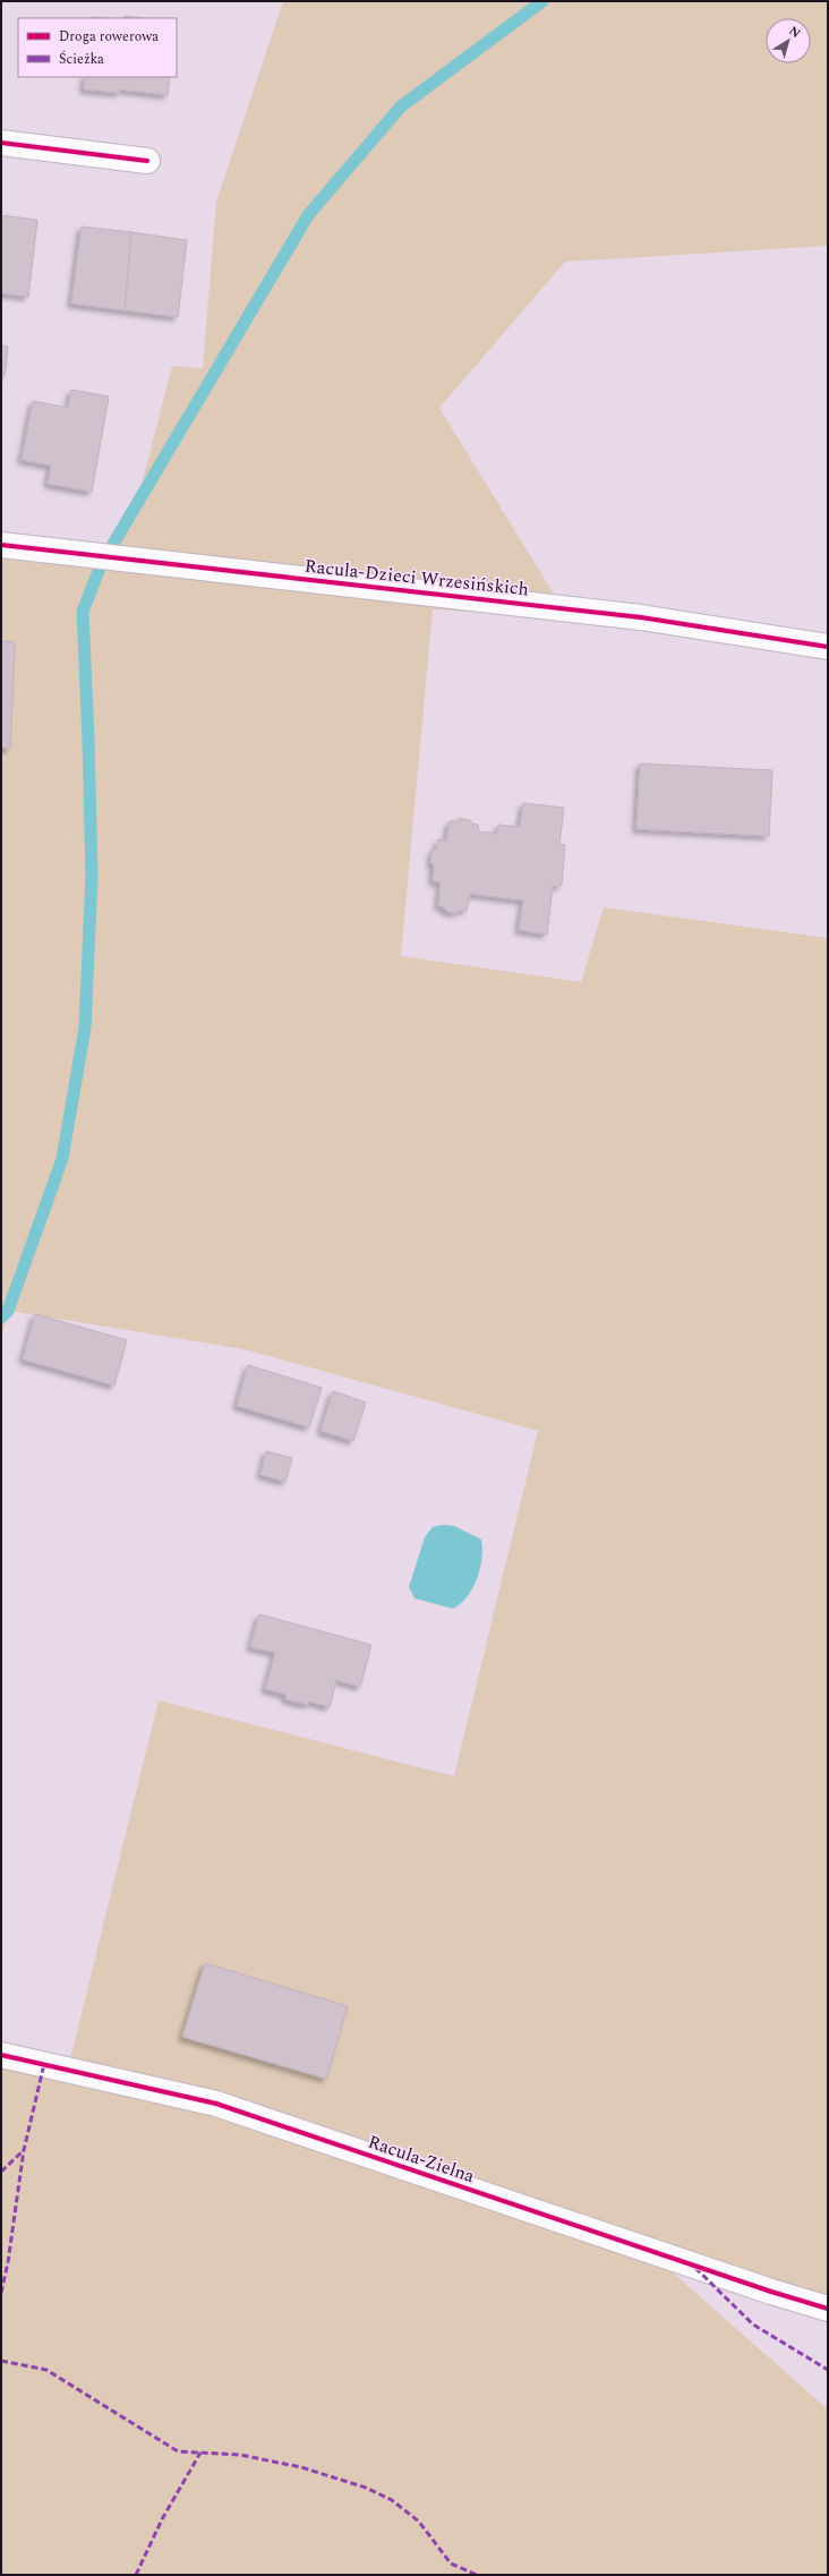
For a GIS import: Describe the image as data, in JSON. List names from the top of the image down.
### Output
{
  "streets": {
    "street": ["Racula-Dzieci Wrzesińskich", "Racula-Zielna"]
  },
  "legend": ["Droga rowerowa", "Ścieżka"],
  "north": "top right"
}
